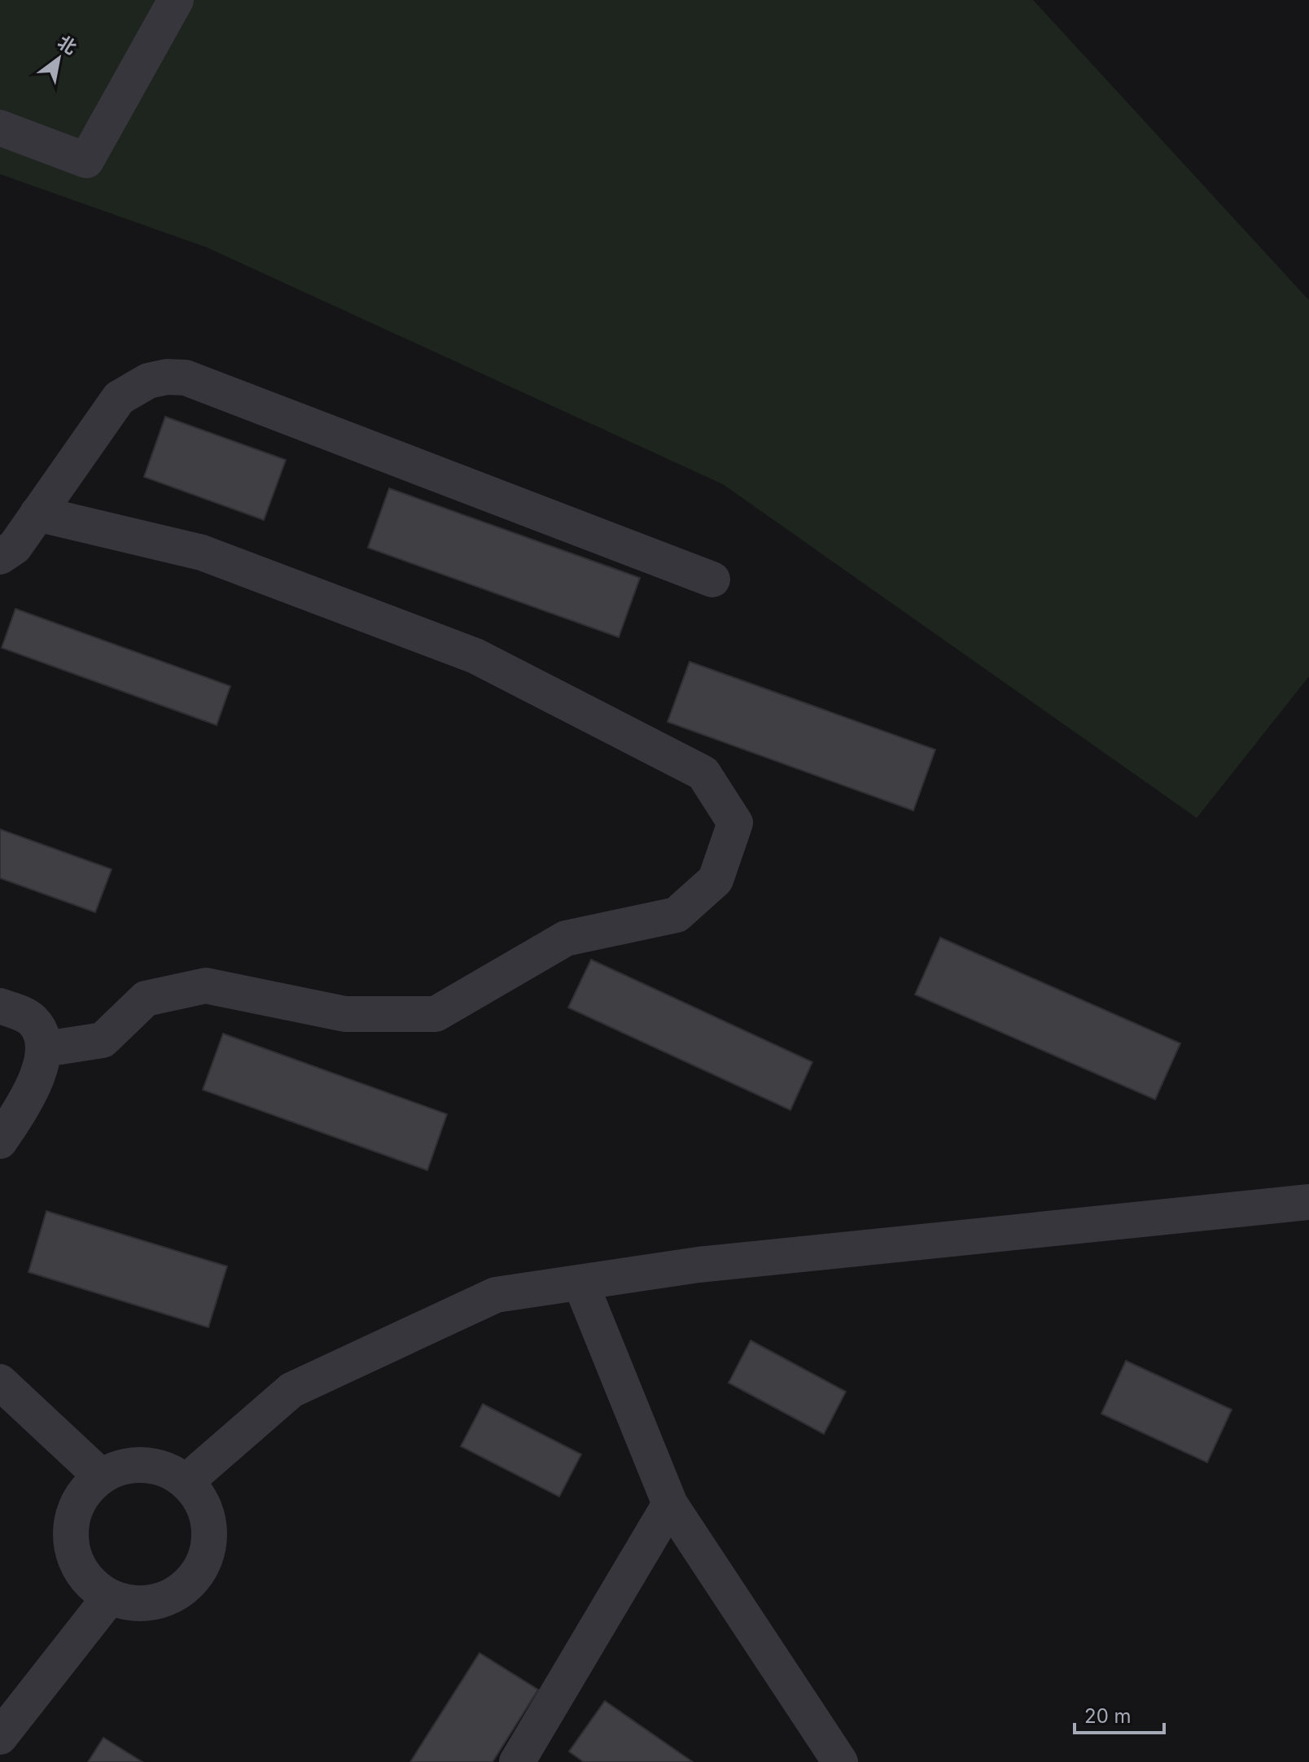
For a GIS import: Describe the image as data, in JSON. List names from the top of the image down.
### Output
{
  "scale_bar": "20 m",
  "north": "top right"
}
